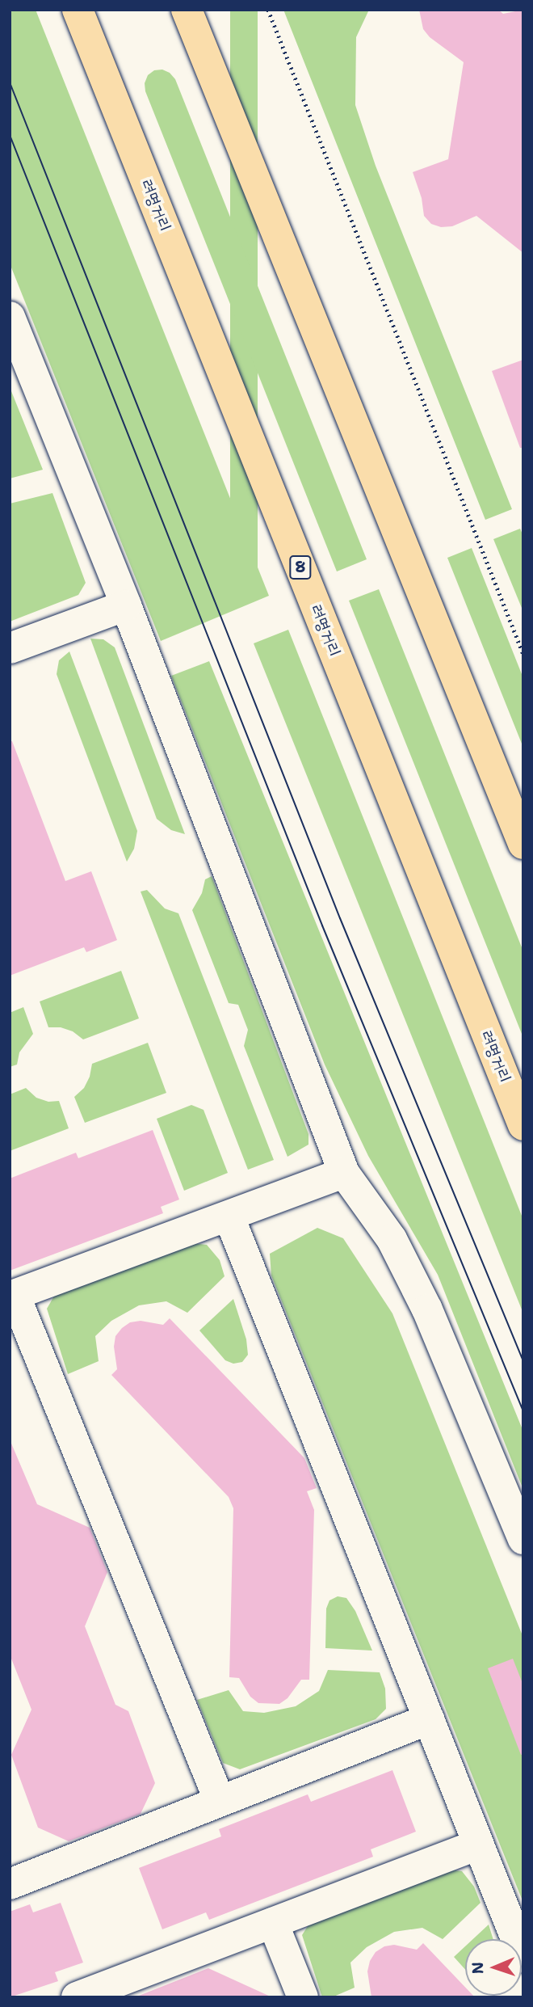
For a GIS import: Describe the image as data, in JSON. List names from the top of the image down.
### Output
{
  "streets": {
    "highway": ["려명거리", "8"]
  },
  "north": "left"
}
